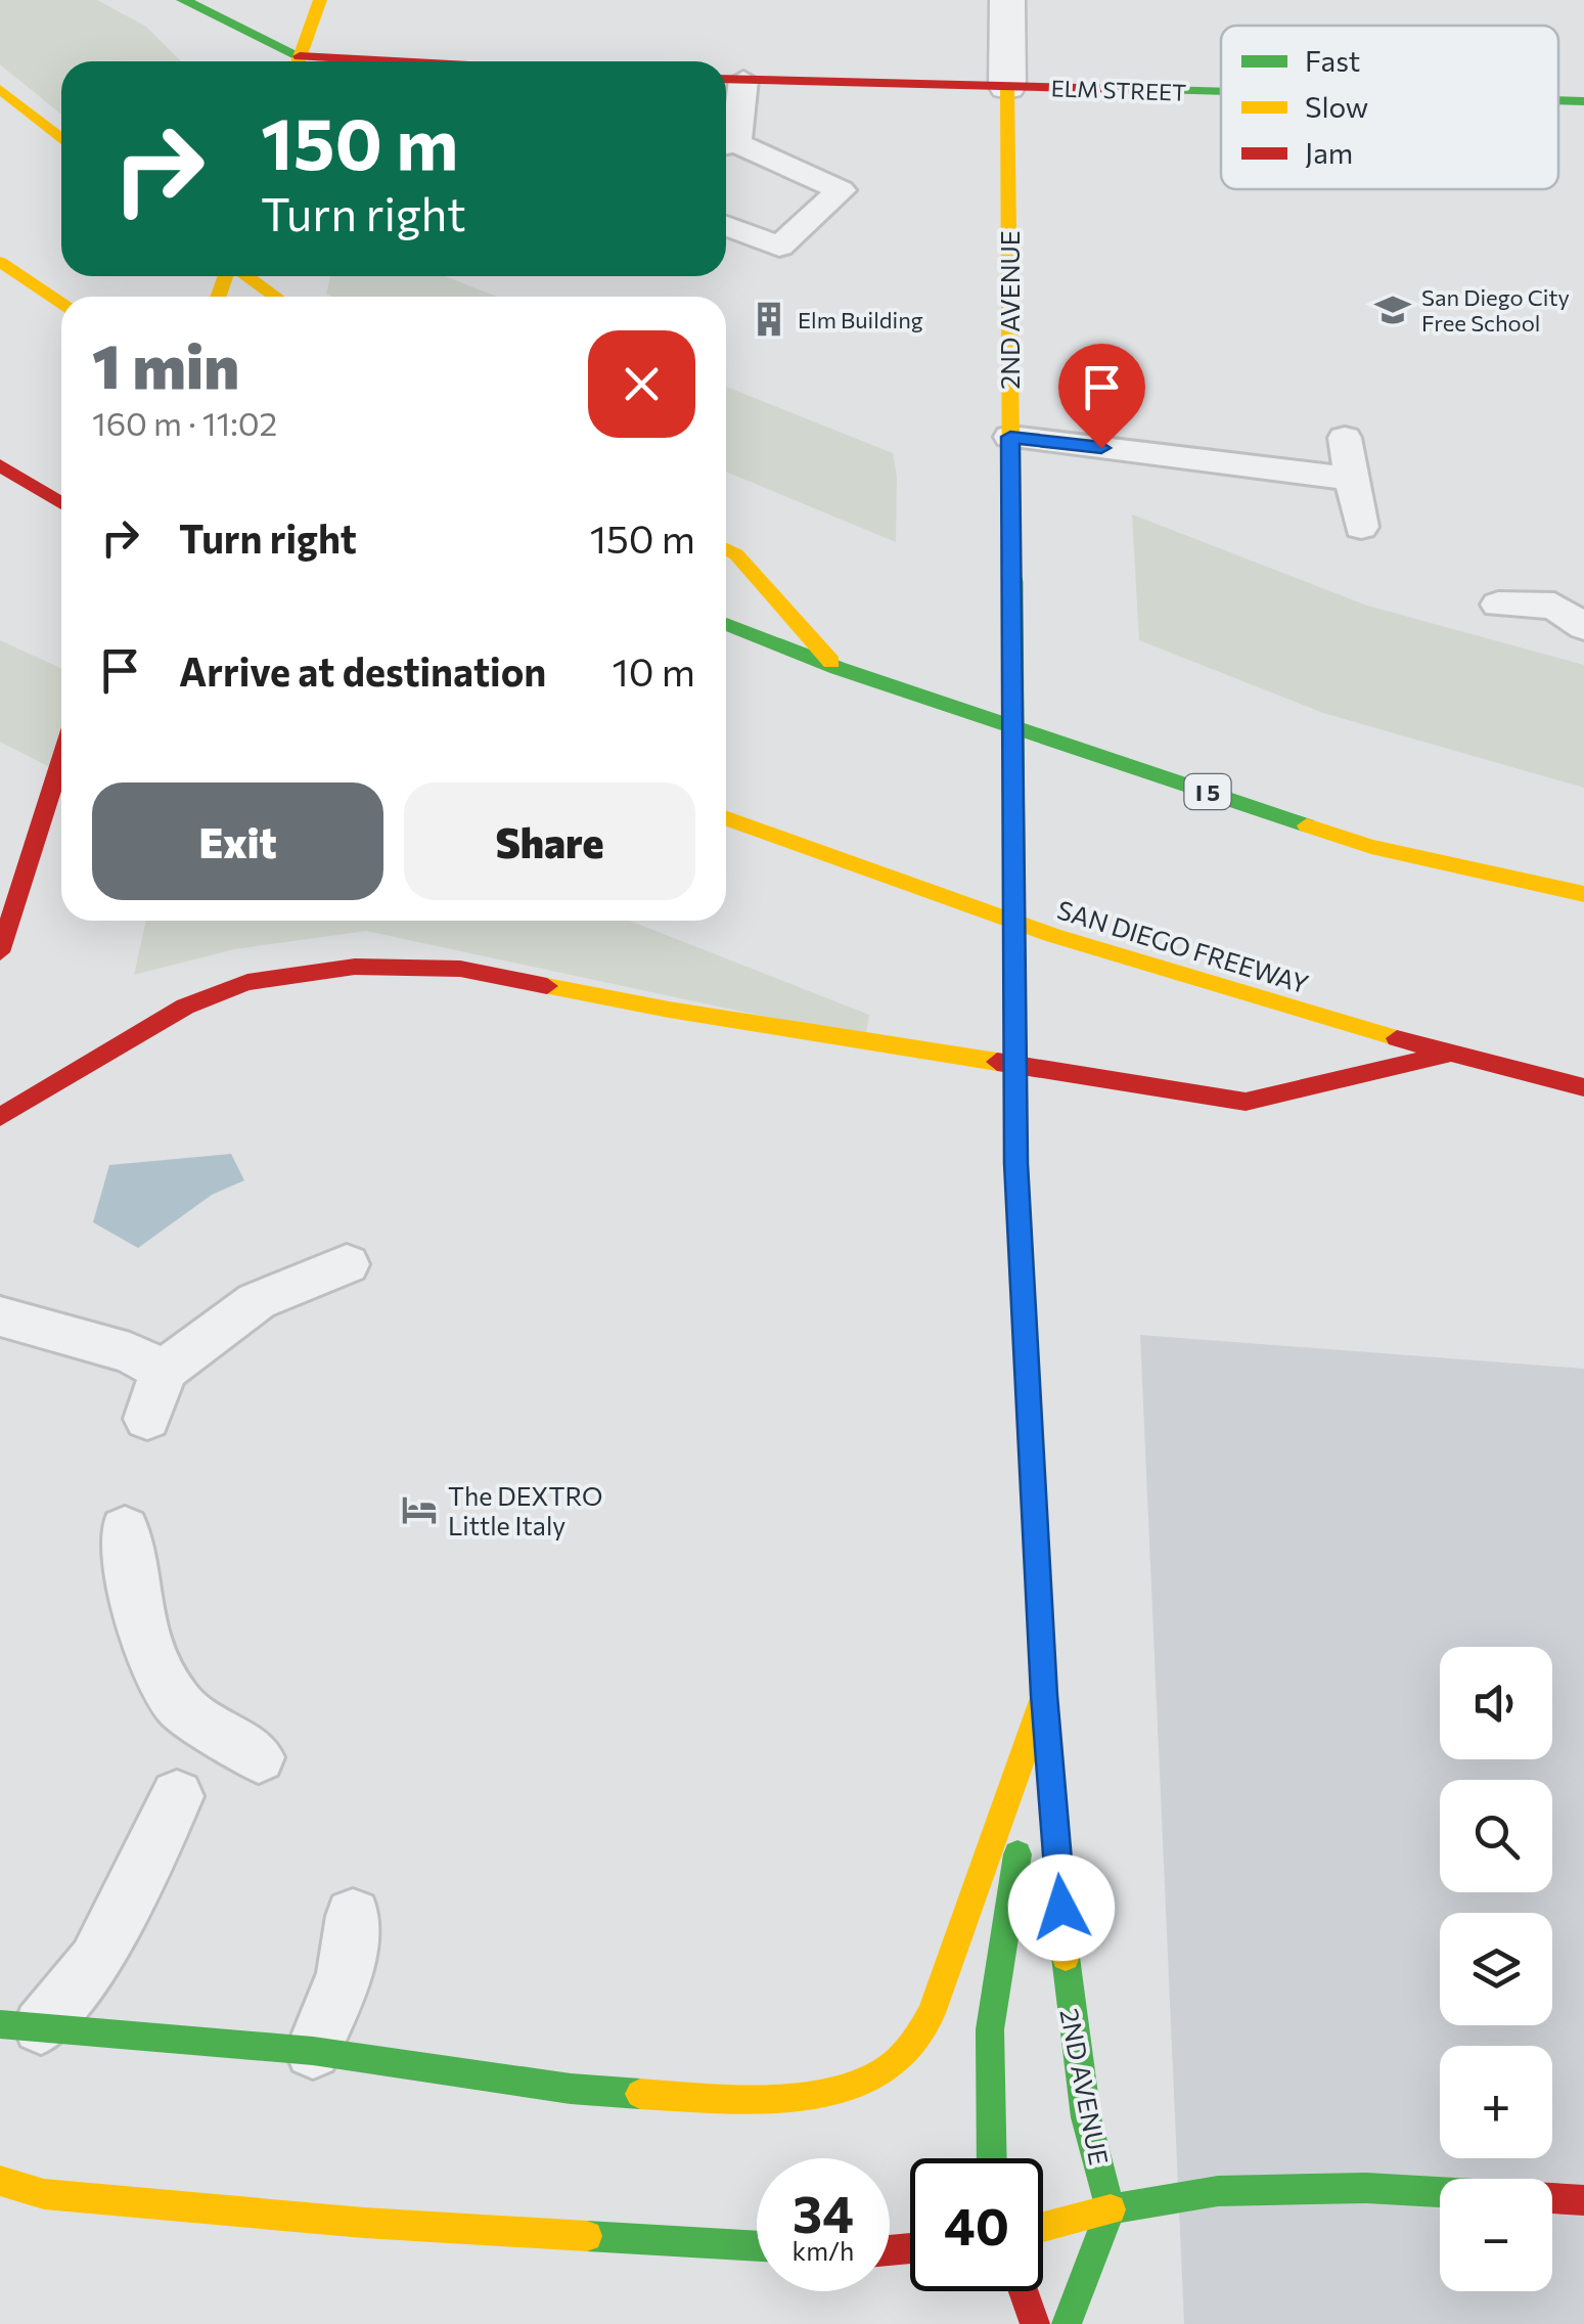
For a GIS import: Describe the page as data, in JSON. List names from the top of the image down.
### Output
{
  "streets": {
    "main road": [
      "ELM STREET",
      "2ND AVENUE",
      "I 5",
      "SAN DIEGO FREEWAY"
    ]
  },
  "crossings": [
    ["ELM STREET", "2ND AVENUE"]
  ],
  "places": {
    "school or university": ["San Diego City Free School"],
    "building": ["Elm Building"],
    "hotel": ["The DEXTRO Little Italy"]
  },
  "legend": ["Fast", "Slow", "Jam"],
  "page": {
    "turn": ["150 m", "Turn right"],
    "heading": ["1 min", "160 m · 11:02"],
    "list": [
      {
        "name": "Turn right",
        "value": "150 m"
      },
      {
        "name": "Arrive at destination",
        "value": "10 m"
      }
    ],
    "buttons": ["Exit", "Share"],
    "map_buttons": ["+", "−"],
    "speed": "34 km/h",
    "limit": "40"
  }
}
